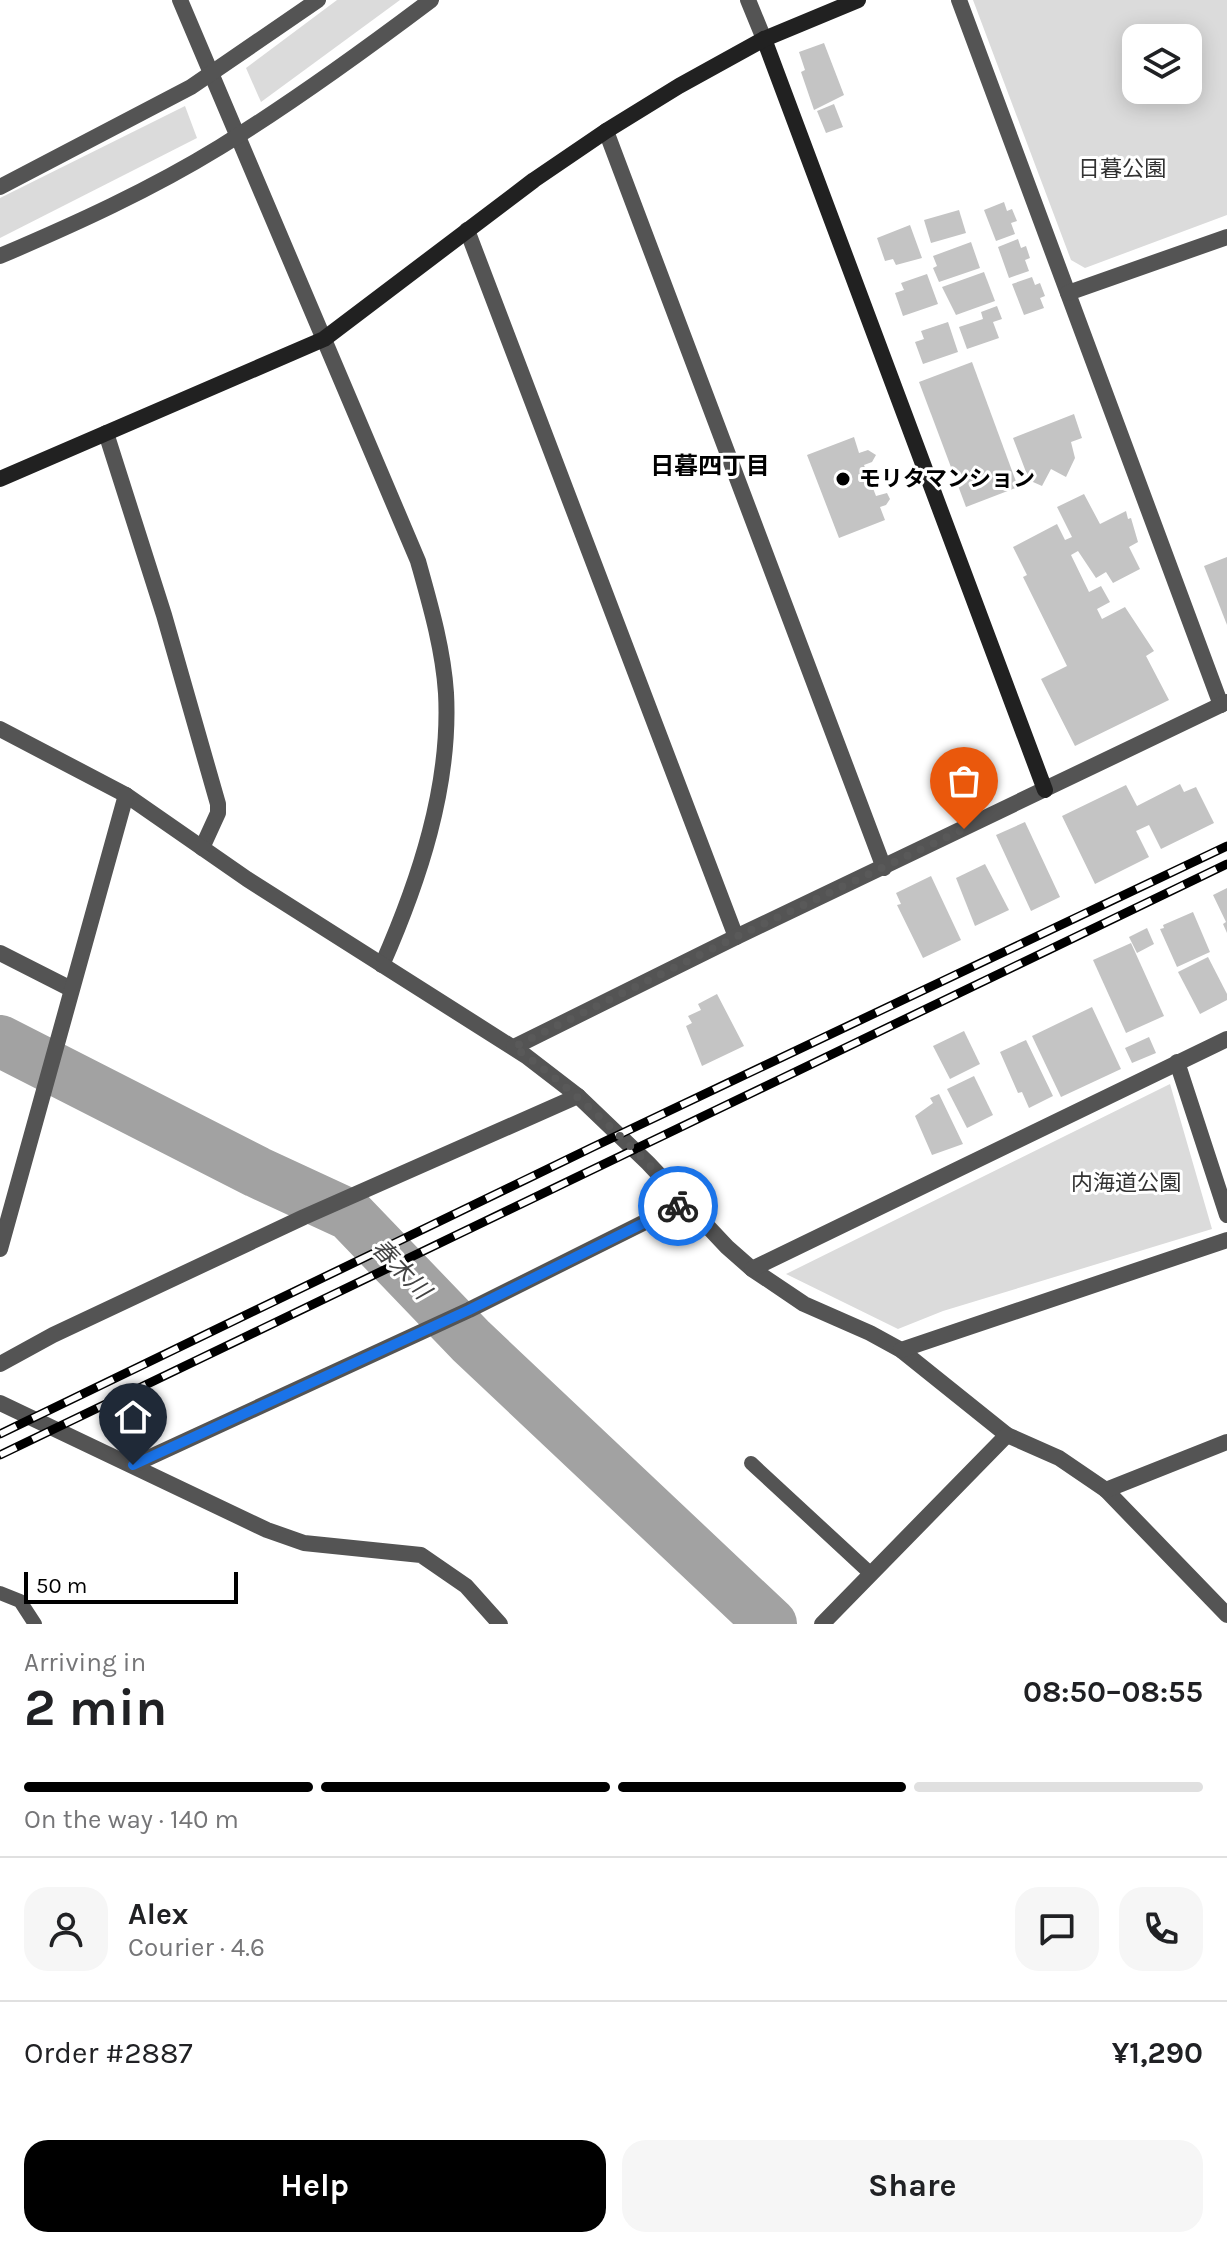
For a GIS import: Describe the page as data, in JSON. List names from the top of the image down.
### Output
{
  "districts": ["日暮四丁目"],
  "water": ["春木川"],
  "parks": ["日暮公園", "内海道公園"],
  "places": ["モリタマンション"],
  "scale_bar": "50 m",
  "page": {
    "scale": "50 m",
    "heading": ["2 min", "Arriving in", "08:50–08:55"],
    "panel": [
      "Alex",
      "Courier · 4.6",
      "Order #2887",
      "¥1,290"
    ],
    "bar": "On the way · 140 m",
    "buttons": ["Help", "Share"]
  }
}
